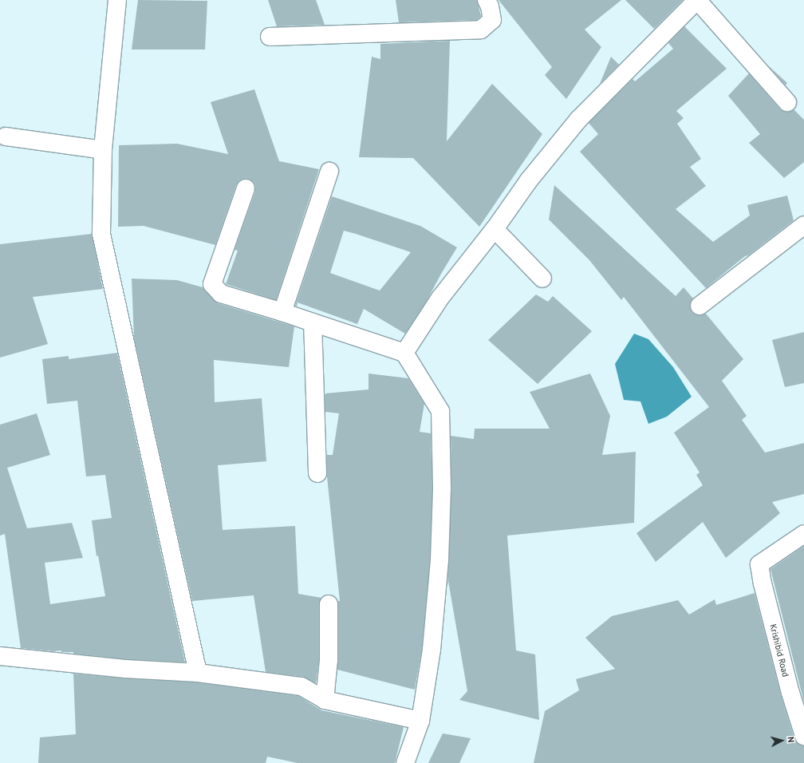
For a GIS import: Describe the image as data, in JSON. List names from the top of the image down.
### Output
{
  "streets": {
    "street": ["Krishibid Road"]
  },
  "north": "right"
}
